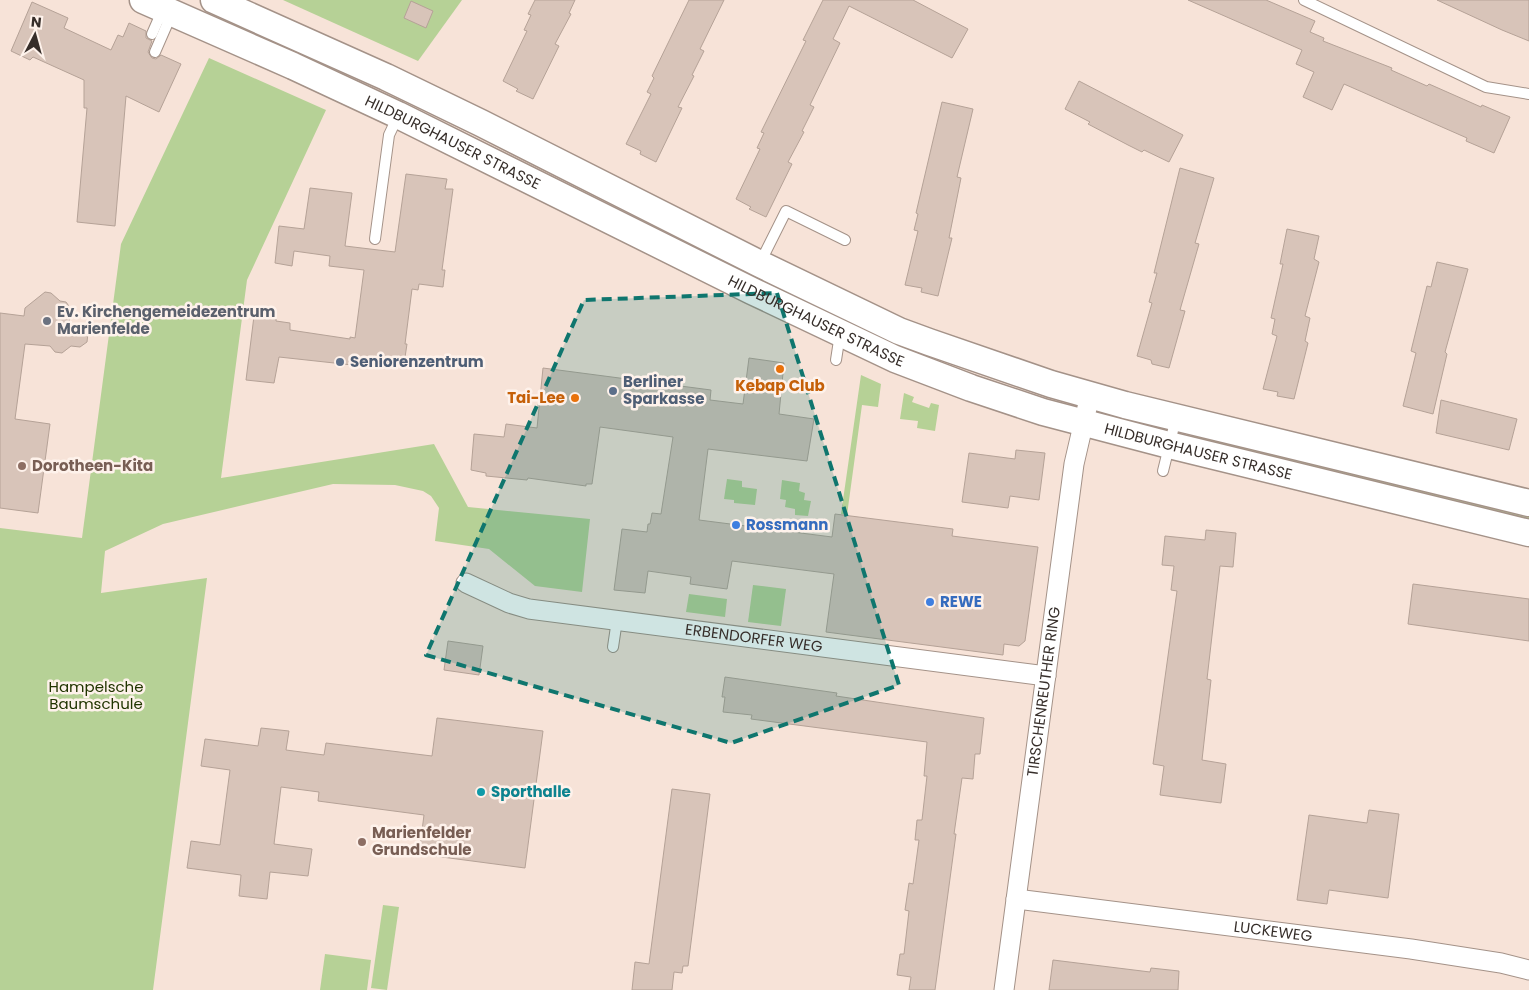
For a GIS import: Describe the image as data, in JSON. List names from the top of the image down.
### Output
{
  "streets": {
    "main road": ["HILDBURGHAUSER STRASSE"],
    "street": ["ERBENDORFER WEG", "TIRSCHENREUTHER RING", "LUCKEWEG"]
  },
  "crossings": [
    ["HILDBURGHAUSER STRASSE", "TIRSCHENREUTHER RING"],
    ["ERBENDORFER WEG", "TIRSCHENREUTHER RING"],
    ["TIRSCHENREUTHER RING", "LUCKEWEG"]
  ],
  "parks": ["Hampelsche Baumschule"],
  "places": [
    "Ev. Kirchengemeidezentrum Marienfelde",
    "Seniorenzentrum",
    "Kebap Club",
    "Berliner Sparkasse",
    "Tai-Lee",
    "Dorotheen-Kita",
    "Rossmann",
    "REWE",
    "Sporthalle",
    "Marienfelder Grundschule"
  ],
  "north": "top"
}
